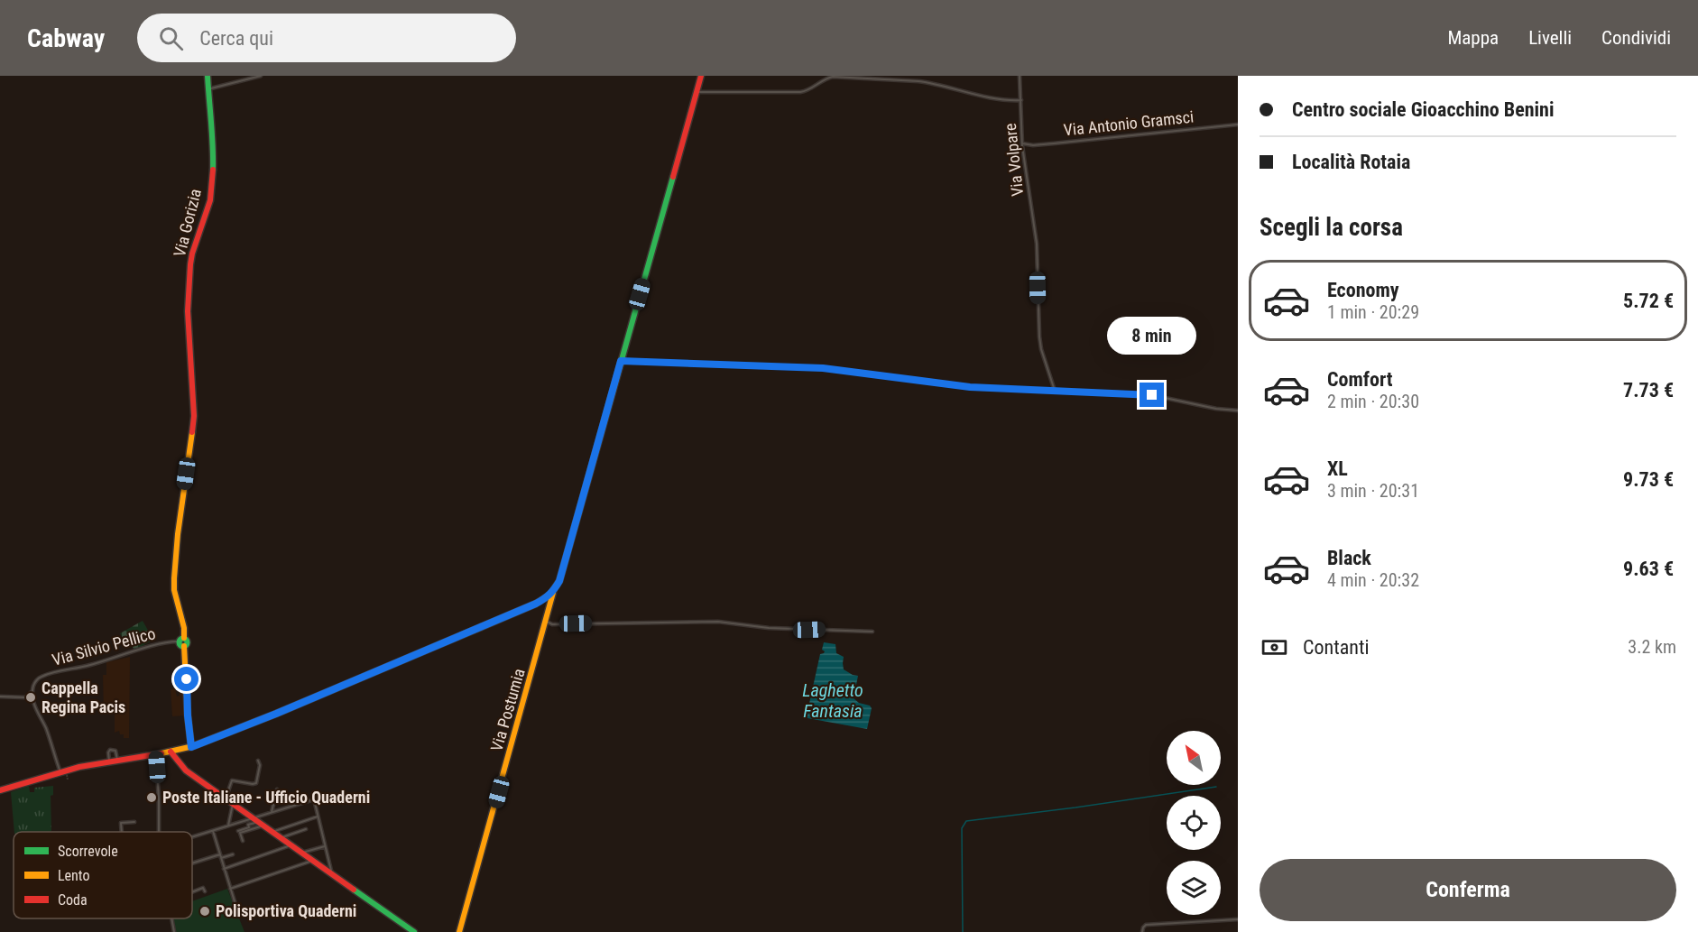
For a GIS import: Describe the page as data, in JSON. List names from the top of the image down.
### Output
{
  "streets": {
    "main road": ["Via Gorizia", "Via Postumia"],
    "street": ["Via Antonio Gramsci", "Via Volpare", "Via Silvio Pellico"]
  },
  "crossings": [
    ["Via Antonio Gramsci", "Via Volpare"],
    ["Via Volpare", "Via Postumia"],
    ["Via Gorizia", "Via Silvio Pellico"]
  ],
  "water": ["Laghetto Fantasia"],
  "places": ["Cappella Regina Pacis", "Poste Italiane - Ufficio Quaderni", "Polisportiva Quaderni"],
  "legend": ["Scorrevole", "Lento", "Coda"],
  "north": "top left",
  "page": {
    "header": "Cabway",
    "search": "Cerca qui",
    "nav": ["Mappa", "Livelli", "Condividi"],
    "banner": ["Centro sociale Gioacchino Benini", "Località Rotaia"],
    "heading": "Scegli la corsa",
    "list": [
      {
        "name": "Economy",
        "note": "1 min · 20:29",
        "value": "5.72 €"
      },
      {
        "name": "Comfort",
        "note": "2 min · 20:30",
        "value": "7.73 €"
      },
      {
        "name": "XL",
        "note": "3 min · 20:31",
        "value": "9.73 €"
      },
      {
        "name": "Black",
        "note": "4 min · 20:32",
        "value": "9.63 €"
      }
    ],
    "bubble": "8 min",
    "pay": ["Contanti", "3.2 km"],
    "buttons": "Conferma"
  }
}
